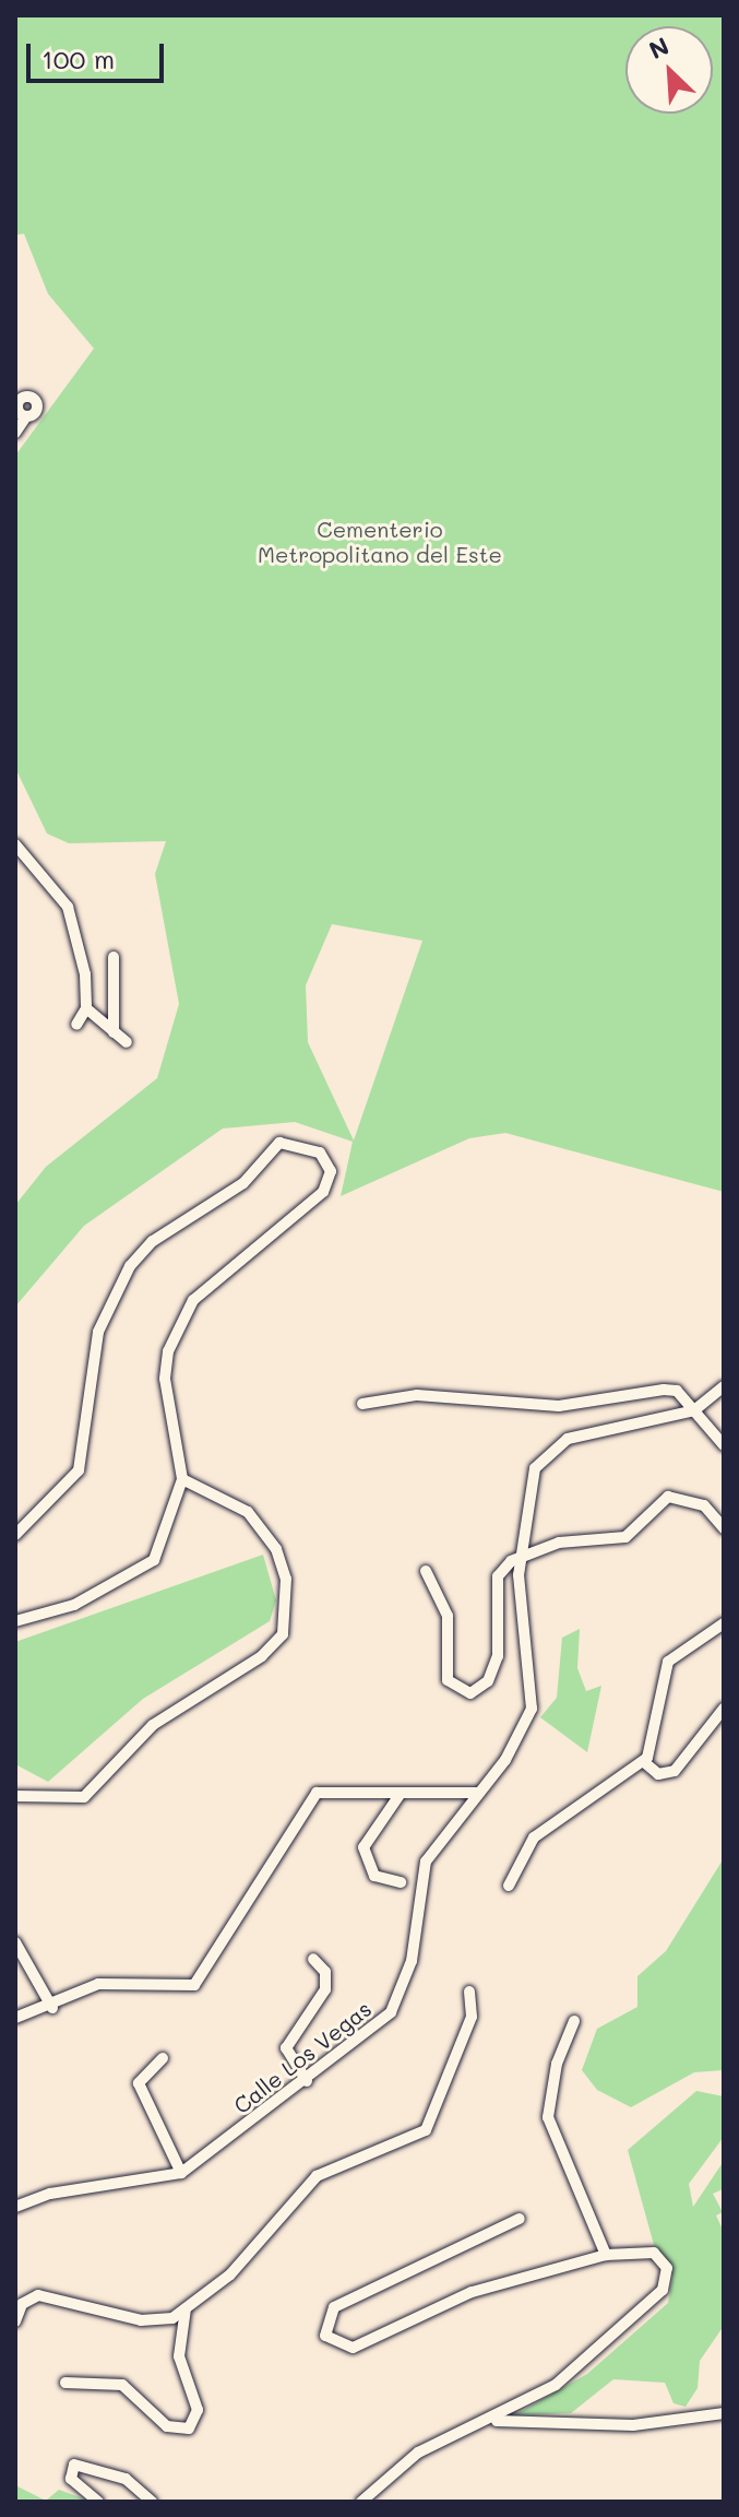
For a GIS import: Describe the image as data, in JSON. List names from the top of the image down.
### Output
{
  "streets": {
    "street": ["Calle Los Vegas"]
  },
  "parks": ["Cementerio Metropolitano del Este"],
  "scale_bar": "100 m",
  "north": "top left"
}
